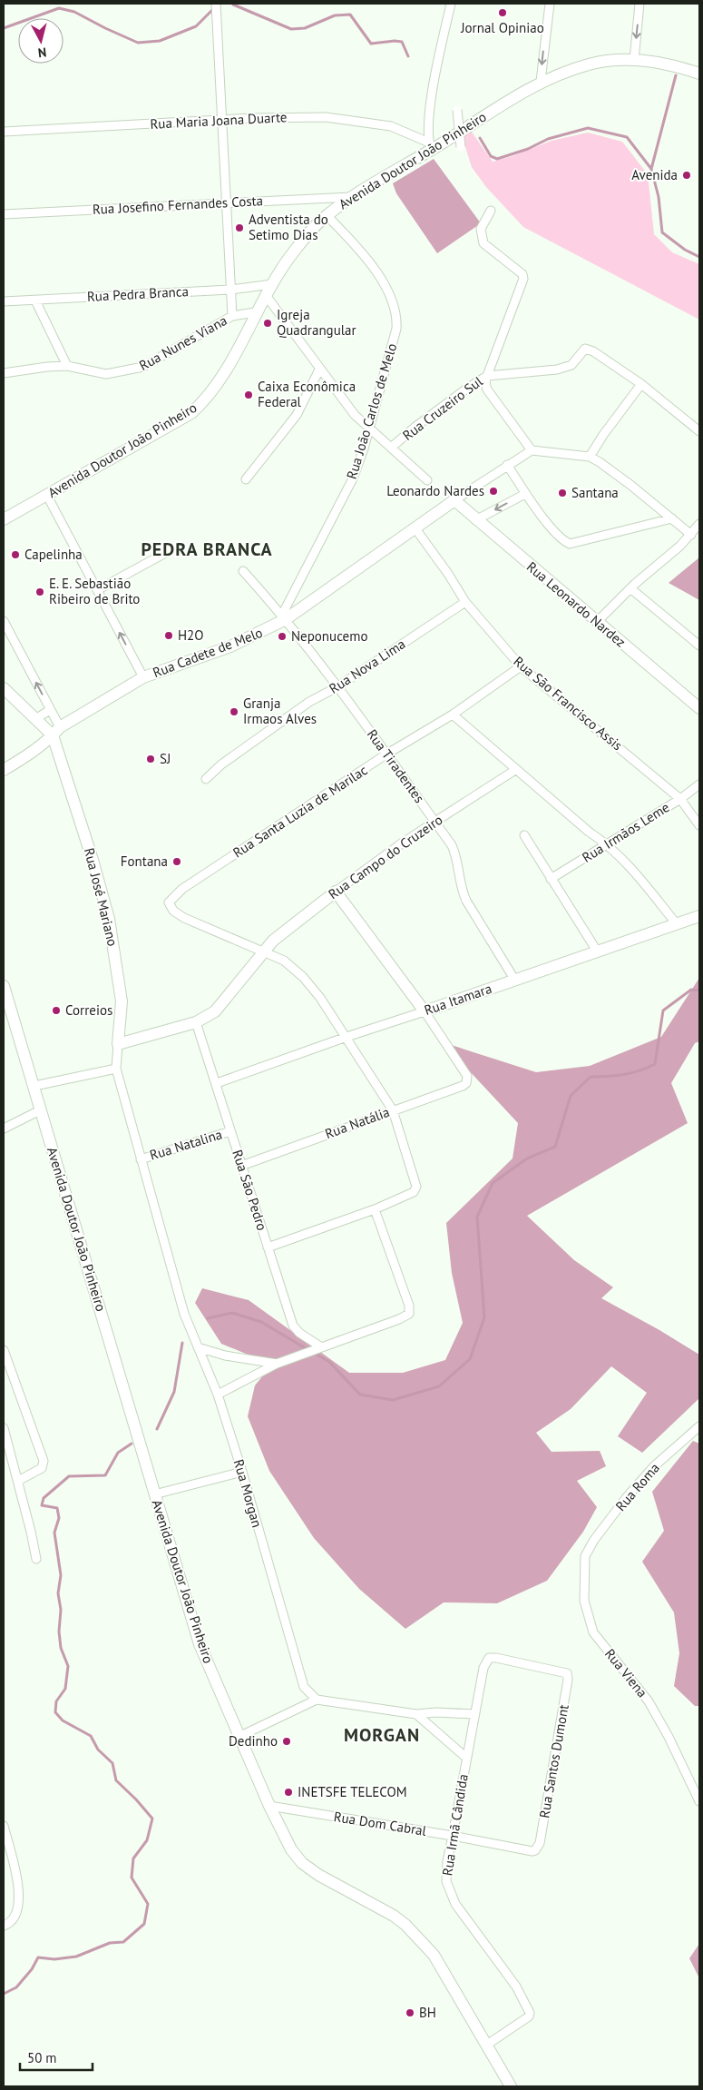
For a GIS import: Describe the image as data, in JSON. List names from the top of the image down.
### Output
{
  "streets": {
    "main road": [
      "Avenida Doutor João Pinheiro",
      "Rua Leonardo Nardez",
      "Rua Cadete de Melo",
      "Rua Campo do Cruzeiro",
      "Rua José Mariano",
      "Rua Itamara"
    ],
    "street": [
      "Rua Maria Joana Duarte",
      "Rua Josefino Fernandes Costa",
      "Rua Pedra Branca",
      "Rua Nunes Viana",
      "Rua Cruzeiro Sul",
      "Rua João Carlos de Melo",
      "Rua Nova Lima",
      "Rua São Francisco Assis",
      "Rua Tiradentes",
      "Rua Santa Luzia de Marilac",
      "Rua Irmãos Leme",
      "Rua Natália",
      "Rua Natalina",
      "Rua São Pedro",
      "Rua Roma",
      "Rua Morgan",
      "Rua Viena",
      "Rua Santos Dumont",
      "Rua Dom Cabral",
      "Rua Irmã Cândida"
    ]
  },
  "crossings": [
    ["Rua Maria Joana Duarte", "Avenida Doutor João Pinheiro"],
    ["Avenida Doutor João Pinheiro", "Rua Josefino Fernandes Costa"],
    ["Avenida Doutor João Pinheiro", "Rua Pedra Branca"],
    ["Avenida Doutor João Pinheiro", "Rua Nunes Viana"],
    ["Avenida Doutor João Pinheiro", "Rua João Carlos de Melo"],
    ["Avenida Doutor João Pinheiro", "Rua Dom Cabral"],
    ["Avenida Doutor João Pinheiro", "Rua Irmã Cândida"],
    ["Rua João Carlos de Melo", "Rua Cadete de Melo"],
    ["Rua João Carlos de Melo", "Rua Tiradentes"],
    ["Rua Leonardo Nardez", "Rua Cadete de Melo"],
    ["Rua Cadete de Melo", "Rua São Francisco Assis"],
    ["Rua Cadete de Melo", "Rua Tiradentes"],
    ["Rua Cadete de Melo", "Rua José Mariano"],
    ["Rua Nova Lima", "Rua São Francisco Assis"],
    ["Rua Nova Lima", "Rua Tiradentes"],
    ["Rua São Francisco Assis", "Rua Santa Luzia de Marilac"],
    ["Rua São Francisco Assis", "Rua Irmãos Leme"],
    ["Rua Tiradentes", "Rua Santa Luzia de Marilac"],
    ["Rua Tiradentes", "Rua Campo do Cruzeiro"],
    ["Rua Tiradentes", "Rua Itamara"],
    ["Rua Santa Luzia de Marilac", "Rua Campo do Cruzeiro"],
    ["Rua Campo do Cruzeiro", "Rua José Mariano"],
    ["Rua Campo do Cruzeiro", "Rua São Pedro"],
    ["Rua José Mariano", "Rua Natalina"],
    ["Rua José Mariano", "Rua Morgan"],
    ["Rua Itamara", "Rua Natália"],
    ["Rua Itamara", "Rua São Pedro"],
    ["Rua Natália", "Rua São Pedro"],
    ["Rua Natalina", "Rua São Pedro"],
    ["Rua Roma", "Rua Viena"],
    ["Rua Santos Dumont", "Rua Dom Cabral"],
    ["Rua Santos Dumont", "Rua Irmã Cândida"],
    ["Rua Dom Cabral", "Rua Irmã Cândida"]
  ],
  "districts": ["PEDRA BRANCA", "MORGAN"],
  "places": [
    "Jornal Opiniao",
    "Avenida",
    "Adventista do Setimo Dias",
    "Igreja Quadrangular",
    "Caixa Econômica Federal",
    "Leonardo Nardes",
    "Santana",
    "Capelinha",
    "E. E. Sebastião Ribeiro de Brito",
    "H2O",
    "Neponucemo",
    "Granja Irmaos Alves",
    "SJ",
    "Fontana",
    "Correios",
    "Dedinho",
    "INETSFE TELECOM",
    "BH"
  ],
  "scale_bar": "50 m",
  "north": "bottom"
}
